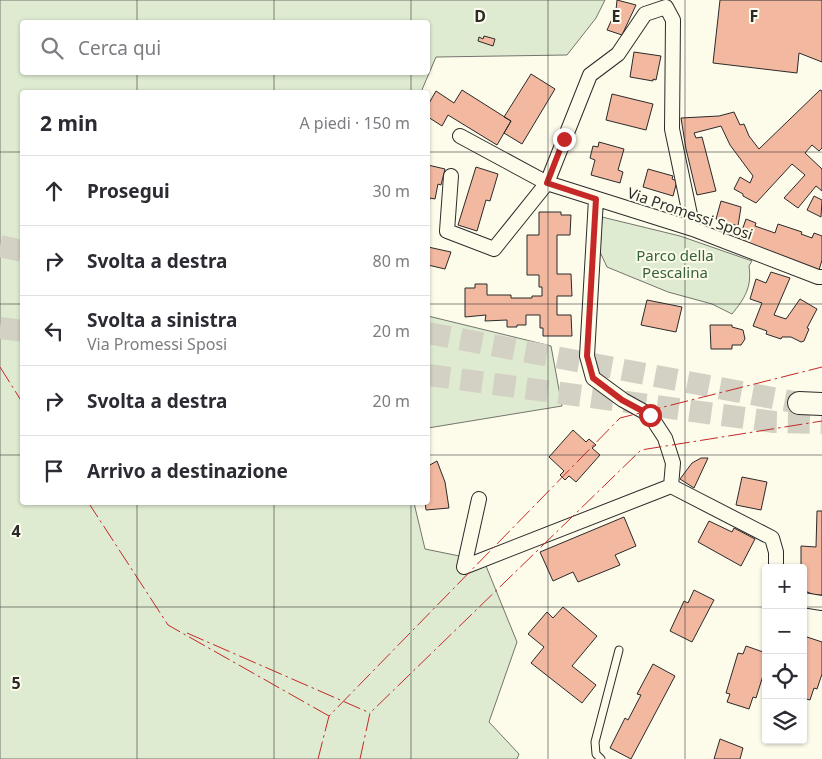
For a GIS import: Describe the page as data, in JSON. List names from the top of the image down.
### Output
{
  "streets": {
    "street": ["Via Promessi Sposi"]
  },
  "parks": ["Parco della Pescalina"],
  "page": {
    "search": "Cerca qui",
    "heading": ["2 min", "A piedi · 150 m"],
    "list": [
      ["Prosegui", "30 m"],
      ["Svolta a destra", "80 m"],
      ["Svolta a sinistra", "Via Promessi Sposi", "20 m"],
      ["Svolta a destra", "20 m"],
      "Arrivo a destinazione"
    ],
    "map_buttons": ["+", "−"]
  },
  "grid": {
    "columns": ["D", "E", "F"],
    "rows": ["4", "5"]
  }
}
